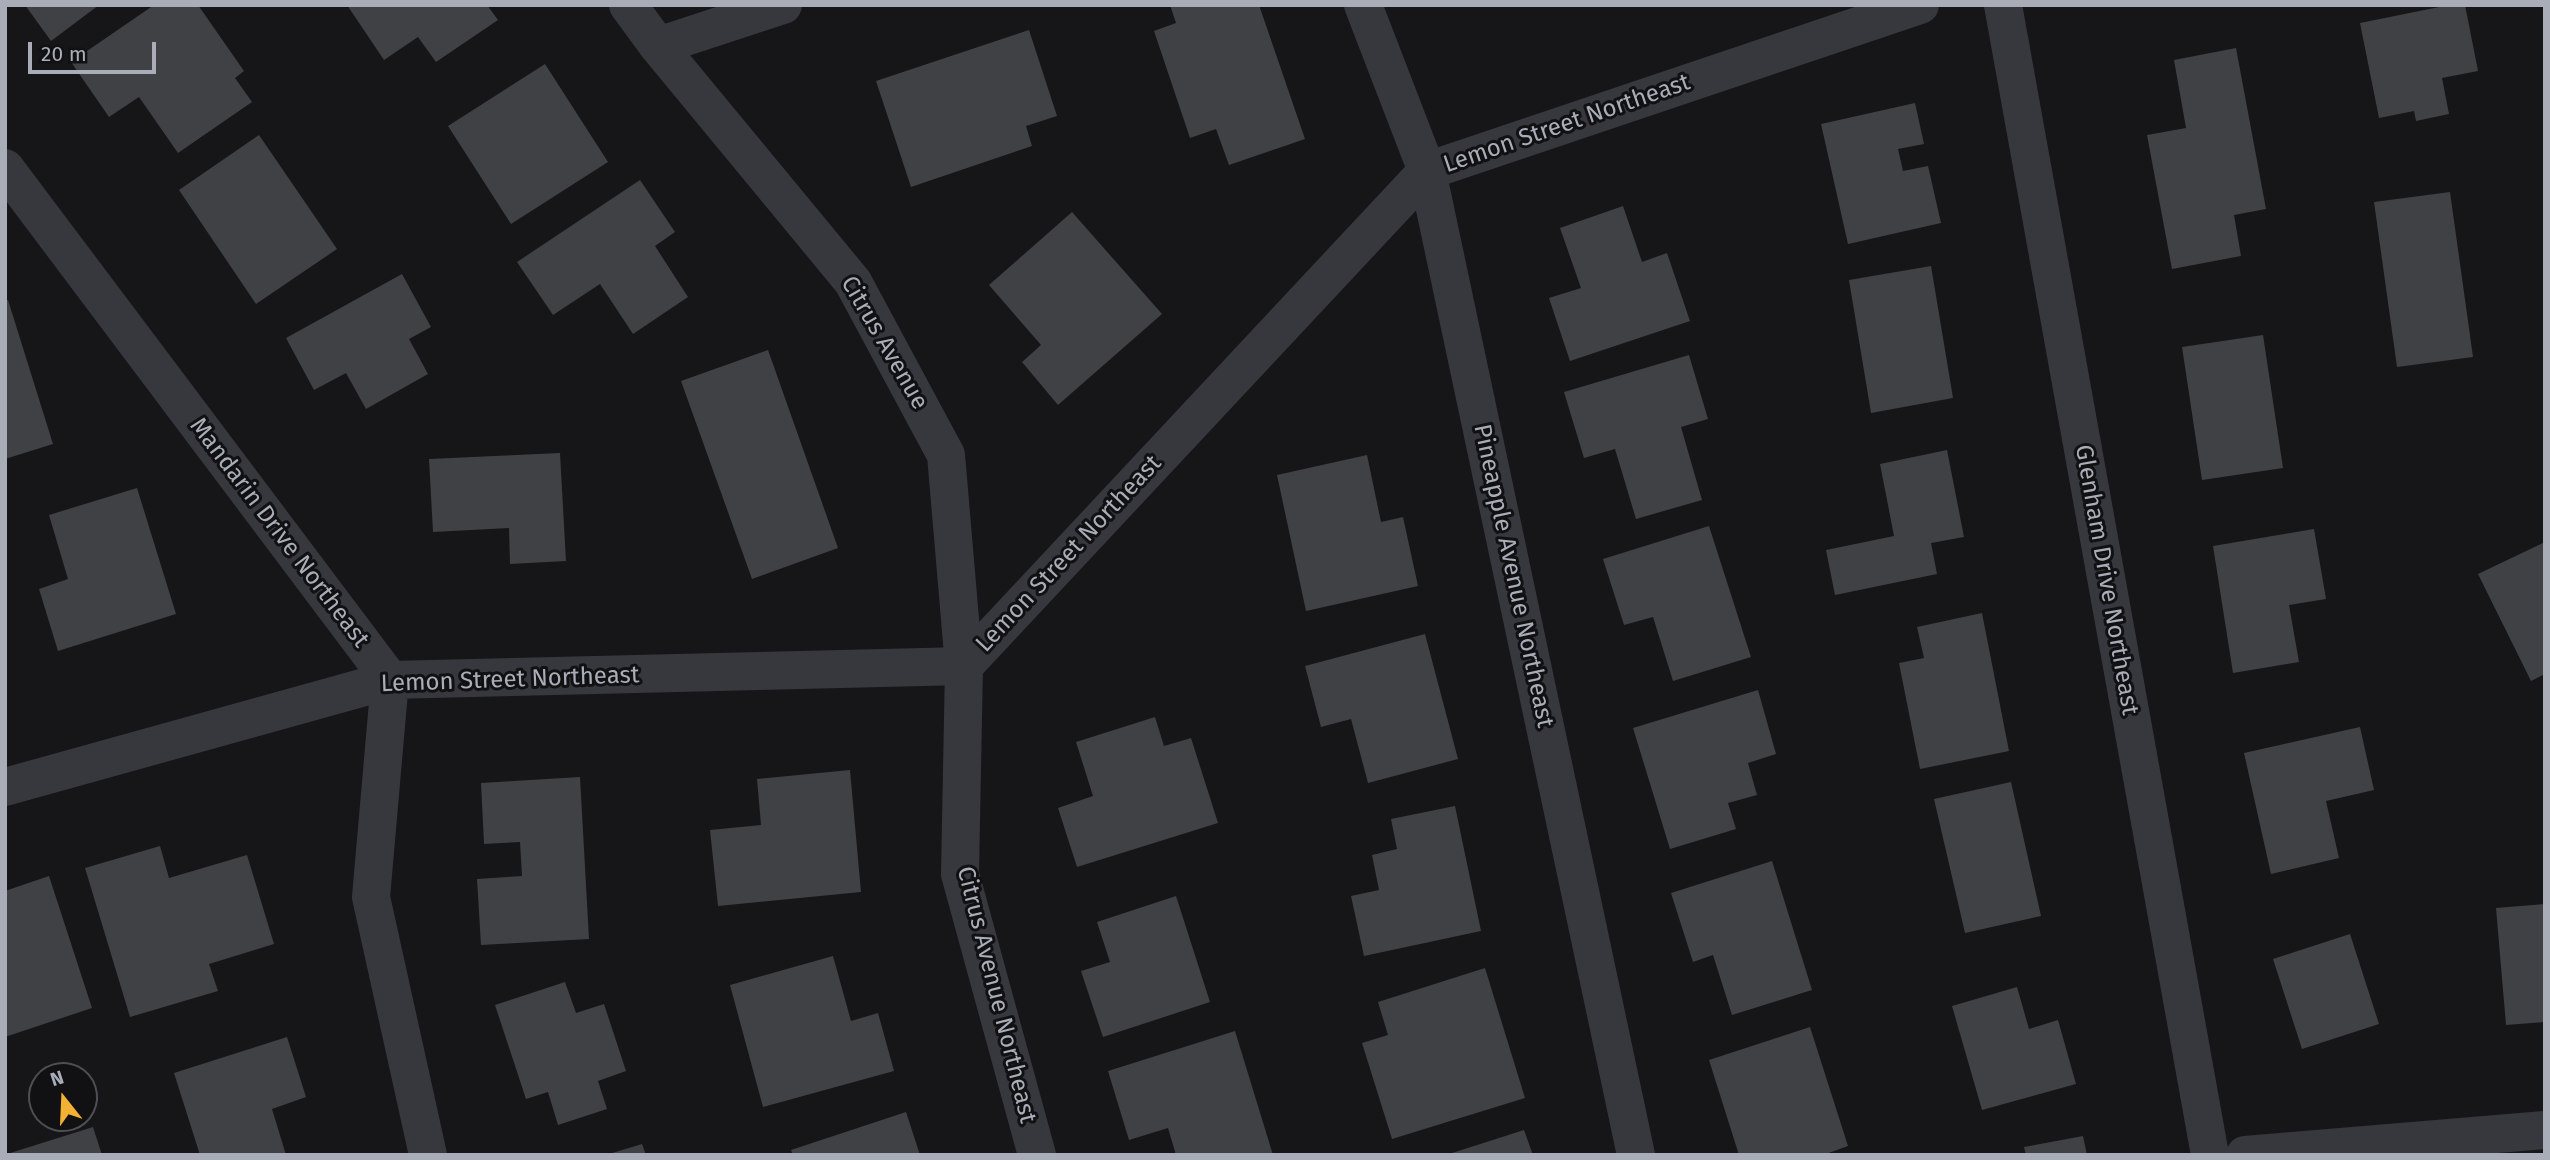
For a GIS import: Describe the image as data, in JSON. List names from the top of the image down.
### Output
{
  "streets": {
    "street": [
      "Lemon Street Northeast",
      "Citrus Avenue",
      "Mandarin Drive Northeast",
      "Pineapple Avenue Northeast",
      "Glenham Drive Northeast",
      "Citrus Avenue Northeast"
    ]
  },
  "crossings": [
    ["Lemon Street Northeast", "Citrus Avenue"],
    ["Lemon Street Northeast", "Mandarin Drive Northeast"],
    ["Lemon Street Northeast", "Pineapple Avenue Northeast"],
    ["Lemon Street Northeast", "Citrus Avenue Northeast"],
    ["Citrus Avenue", "Citrus Avenue Northeast"]
  ],
  "scale_bar": "20 m",
  "north": "top"
}
